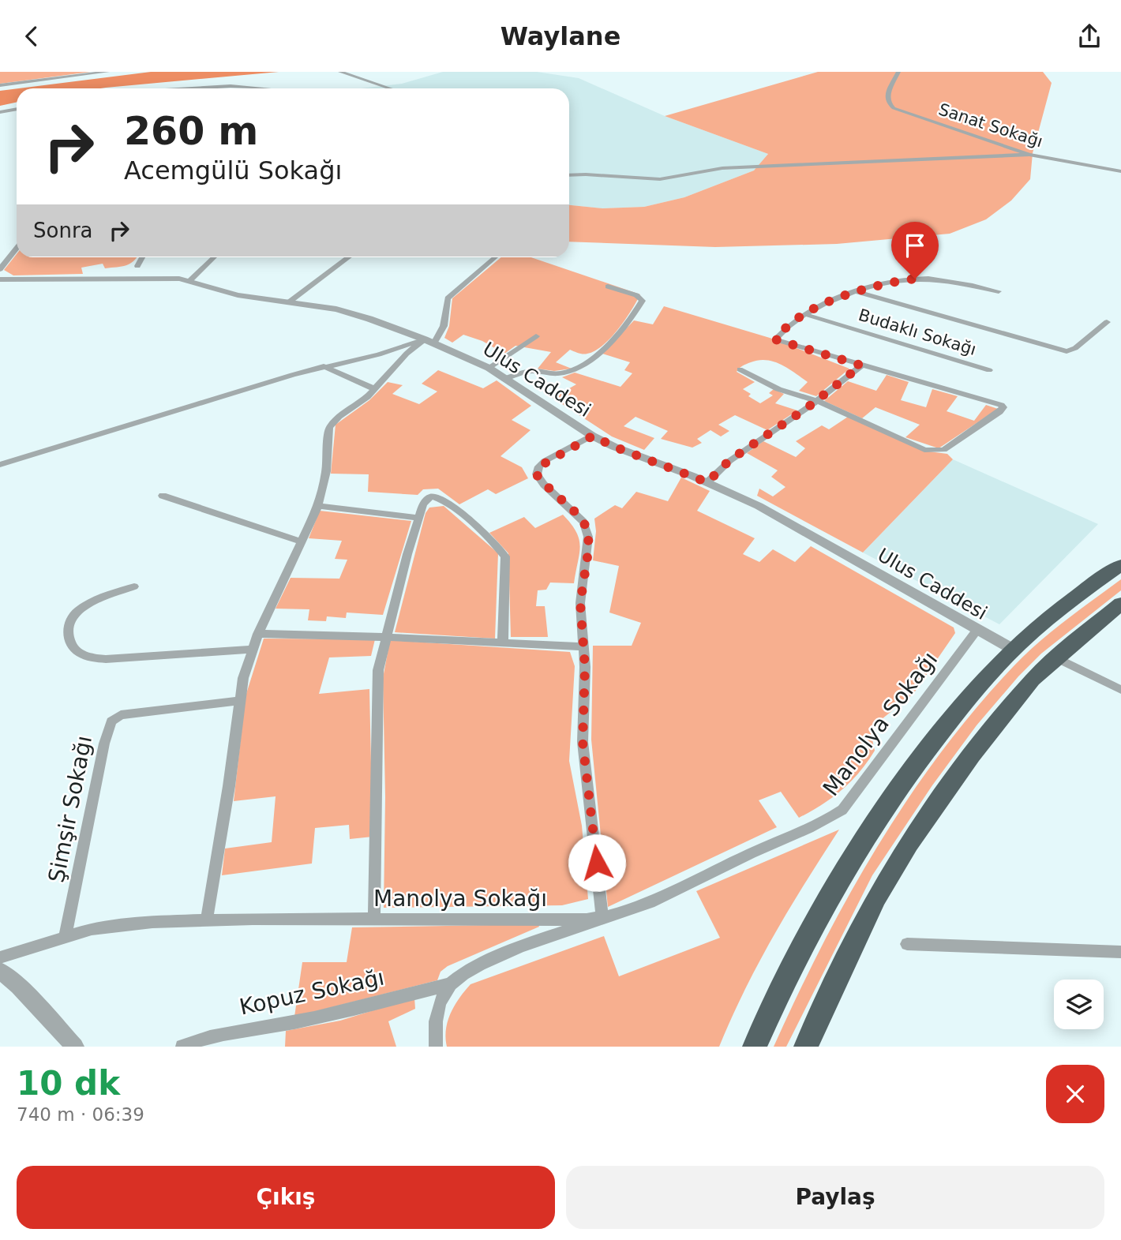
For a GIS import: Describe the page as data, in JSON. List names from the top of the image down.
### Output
{
  "streets": {
    "street": [
      "Sanat Sokağı",
      "Budaklı Sokağı",
      "Ulus Caddesi",
      "Manolya Sokağı",
      "Şimşir Sokağı",
      "Kopuz Sokağı"
    ]
  },
  "crossings": [
    ["Ulus Caddesi", "Manolya Sokağı"],
    ["Manolya Sokağı", "Şimşir Sokağı"]
  ],
  "page": {
    "header": "Waylane",
    "turn": ["260 m", "Acemgülü Sokağı"],
    "then": "Sonra",
    "heading": ["10 dk", "740 m · 06:39"],
    "buttons": ["Çıkış", "Paylaş"]
  }
}
